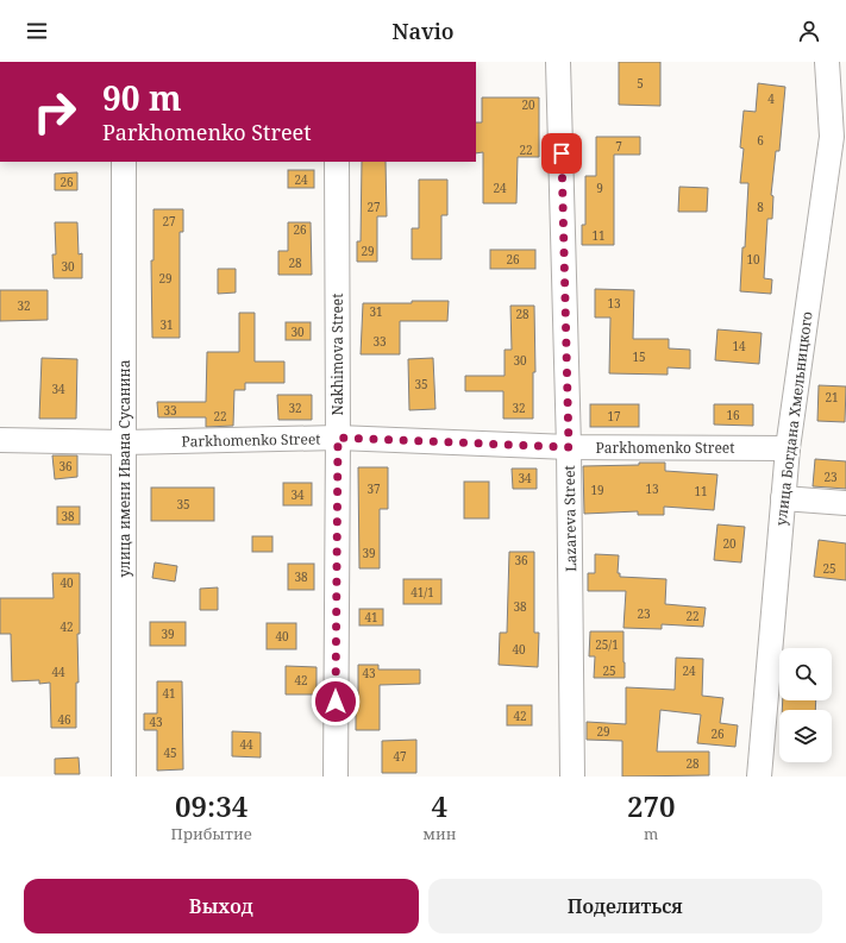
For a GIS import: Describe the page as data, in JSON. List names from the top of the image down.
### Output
{
  "streets": {
    "street": [
      "Nakhimova Street",
      "улица Богдана Хмельницкого",
      "Parkhomenko Street",
      "улица имени Ивана Сусанина",
      "Lazareva Street"
    ]
  },
  "crossings": [
    ["Nakhimova Street", "Parkhomenko Street"],
    ["улица Богдана Хмельницкого", "Parkhomenko Street"],
    ["Parkhomenko Street", "улица имени Ивана Сусанина"],
    ["Parkhomenko Street", "Lazareva Street"]
  ],
  "house_numbers": [
    "5",
    "4",
    "20",
    "6",
    "7",
    "22",
    "24",
    "26",
    "24",
    "9",
    "27",
    "8",
    "27",
    "26",
    "11",
    "29",
    "26",
    "10",
    "28",
    "30",
    "29",
    "13",
    "32",
    "31",
    "28",
    "31",
    "30",
    "33",
    "14",
    "15",
    "30",
    "35",
    "34",
    "21",
    "32",
    "32",
    "33",
    "16",
    "22",
    "17",
    "36",
    "23",
    "34",
    "37",
    "13",
    "19",
    "11",
    "34",
    "35",
    "38",
    "20",
    "39",
    "36",
    "25",
    "38",
    "40",
    "41/1",
    "38",
    "23",
    "22",
    "41",
    "42",
    "39",
    "40",
    "25/1",
    "40",
    "25",
    "24",
    "44",
    "43",
    "42",
    "41",
    "42",
    "46",
    "43",
    "29",
    "26",
    "44",
    "45",
    "47",
    "28"
  ],
  "page": {
    "header": "Navio",
    "turn": ["90 m", "Parkhomenko Street"],
    "eta": [
      "09:34",
      "Прибытие",
      "4",
      "мин",
      "270",
      "m"
    ],
    "buttons": ["Выход", "Поделиться"]
  }
}
